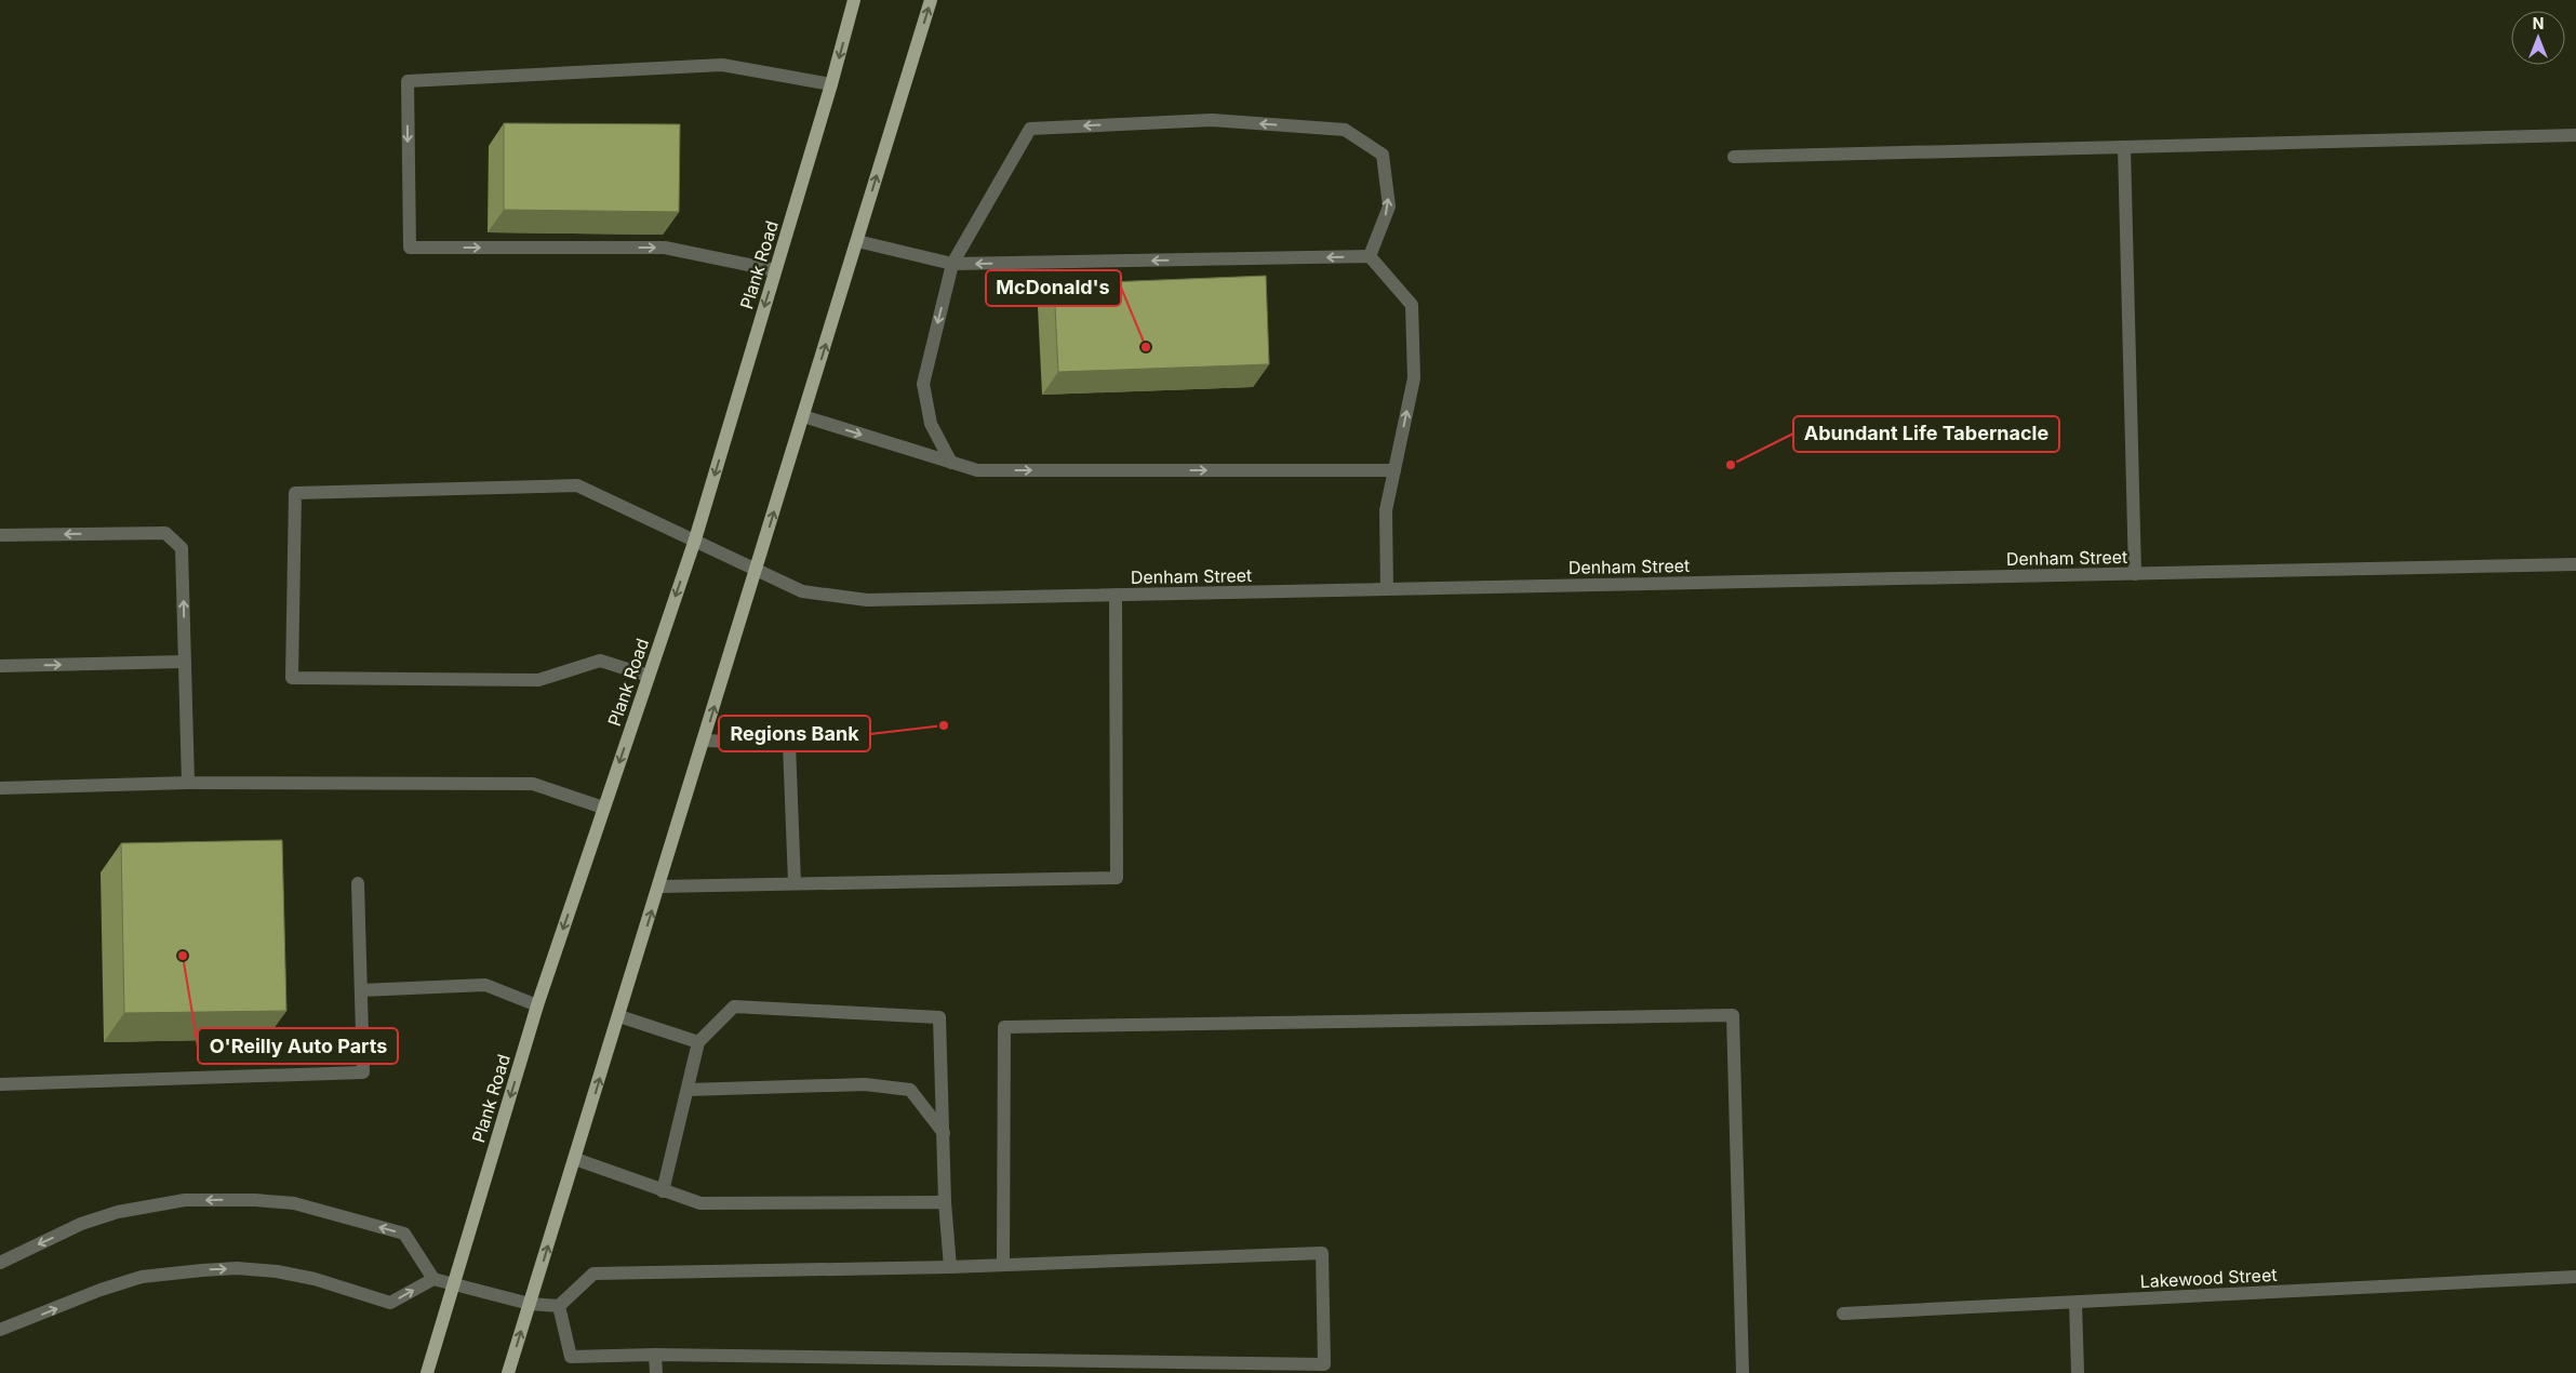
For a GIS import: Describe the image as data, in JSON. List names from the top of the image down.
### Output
{
  "streets": {
    "main road": ["Plank Road"],
    "street": ["Denham Street", "Lakewood Street"]
  },
  "crossings": [
    ["Plank Road", "Denham Street"]
  ],
  "places": [
    "McDonald's",
    "Abundant Life Tabernacle",
    "Regions Bank",
    "O'Reilly Auto Parts"
  ],
  "north": "top"
}
